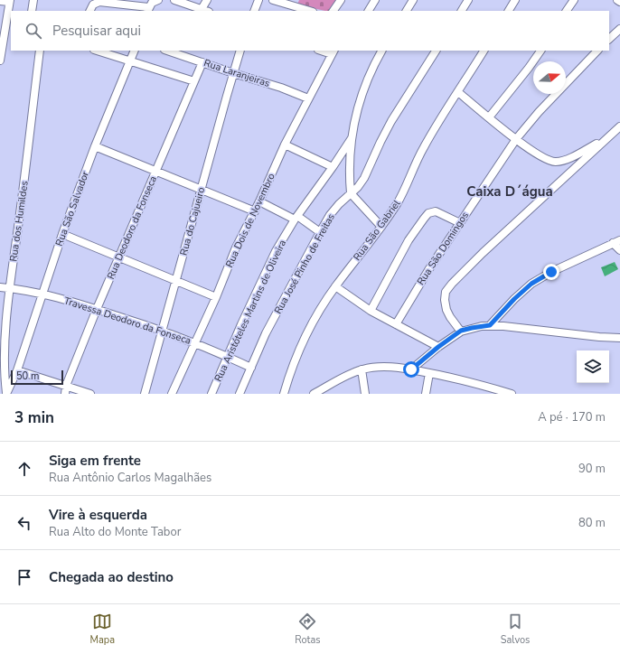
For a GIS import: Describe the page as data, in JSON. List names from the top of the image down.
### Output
{
  "streets": {
    "street": [
      "Rua Laranjeiras",
      "Rua São Salvador",
      "Rua Dois de Novembro",
      "Rua dos Humildes",
      "Rua do Cajueiro",
      "Rua Deodoro da Fonseca",
      "Rua São Gabriel",
      "Rua São Domingos",
      "Rua José Pinho de Freitas",
      "Rua Aristóteles Martins de Oliveira",
      "Travessa Deodoro da Fonseca"
    ]
  },
  "crossings": [
    ["Rua Laranjeiras", "Rua Dois de Novembro"],
    ["Rua Laranjeiras", "Rua do Cajueiro"],
    ["Rua Laranjeiras", "Rua Deodoro da Fonseca"],
    ["Rua São Salvador", "Rua dos Humildes"],
    ["Rua São Salvador", "Travessa Deodoro da Fonseca"],
    ["Rua Dois de Novembro", "Travessa Deodoro da Fonseca"],
    ["Rua dos Humildes", "Travessa Deodoro da Fonseca"],
    ["Rua do Cajueiro", "Travessa Deodoro da Fonseca"],
    ["Rua Deodoro da Fonseca", "Travessa Deodoro da Fonseca"],
    ["Rua José Pinho de Freitas", "Travessa Deodoro da Fonseca"],
    ["Rua Aristóteles Martins de Oliveira", "Travessa Deodoro da Fonseca"]
  ],
  "districts": ["Caixa D´água"],
  "scale_bar": "50 m",
  "north": "right",
  "page": {
    "search": "Pesquisar aqui",
    "scale": "50 m",
    "heading": ["3 min", "A pé · 170 m"],
    "list": [
      ["Siga em frente", "Rua Antônio Carlos Magalhães", "90 m"],
      ["Vire à esquerda", "Rua Alto do Monte Tabor", "80 m"],
      "Chegada ao destino"
    ],
    "nav": ["Mapa", "Rotas", "Salvos"]
  }
}
